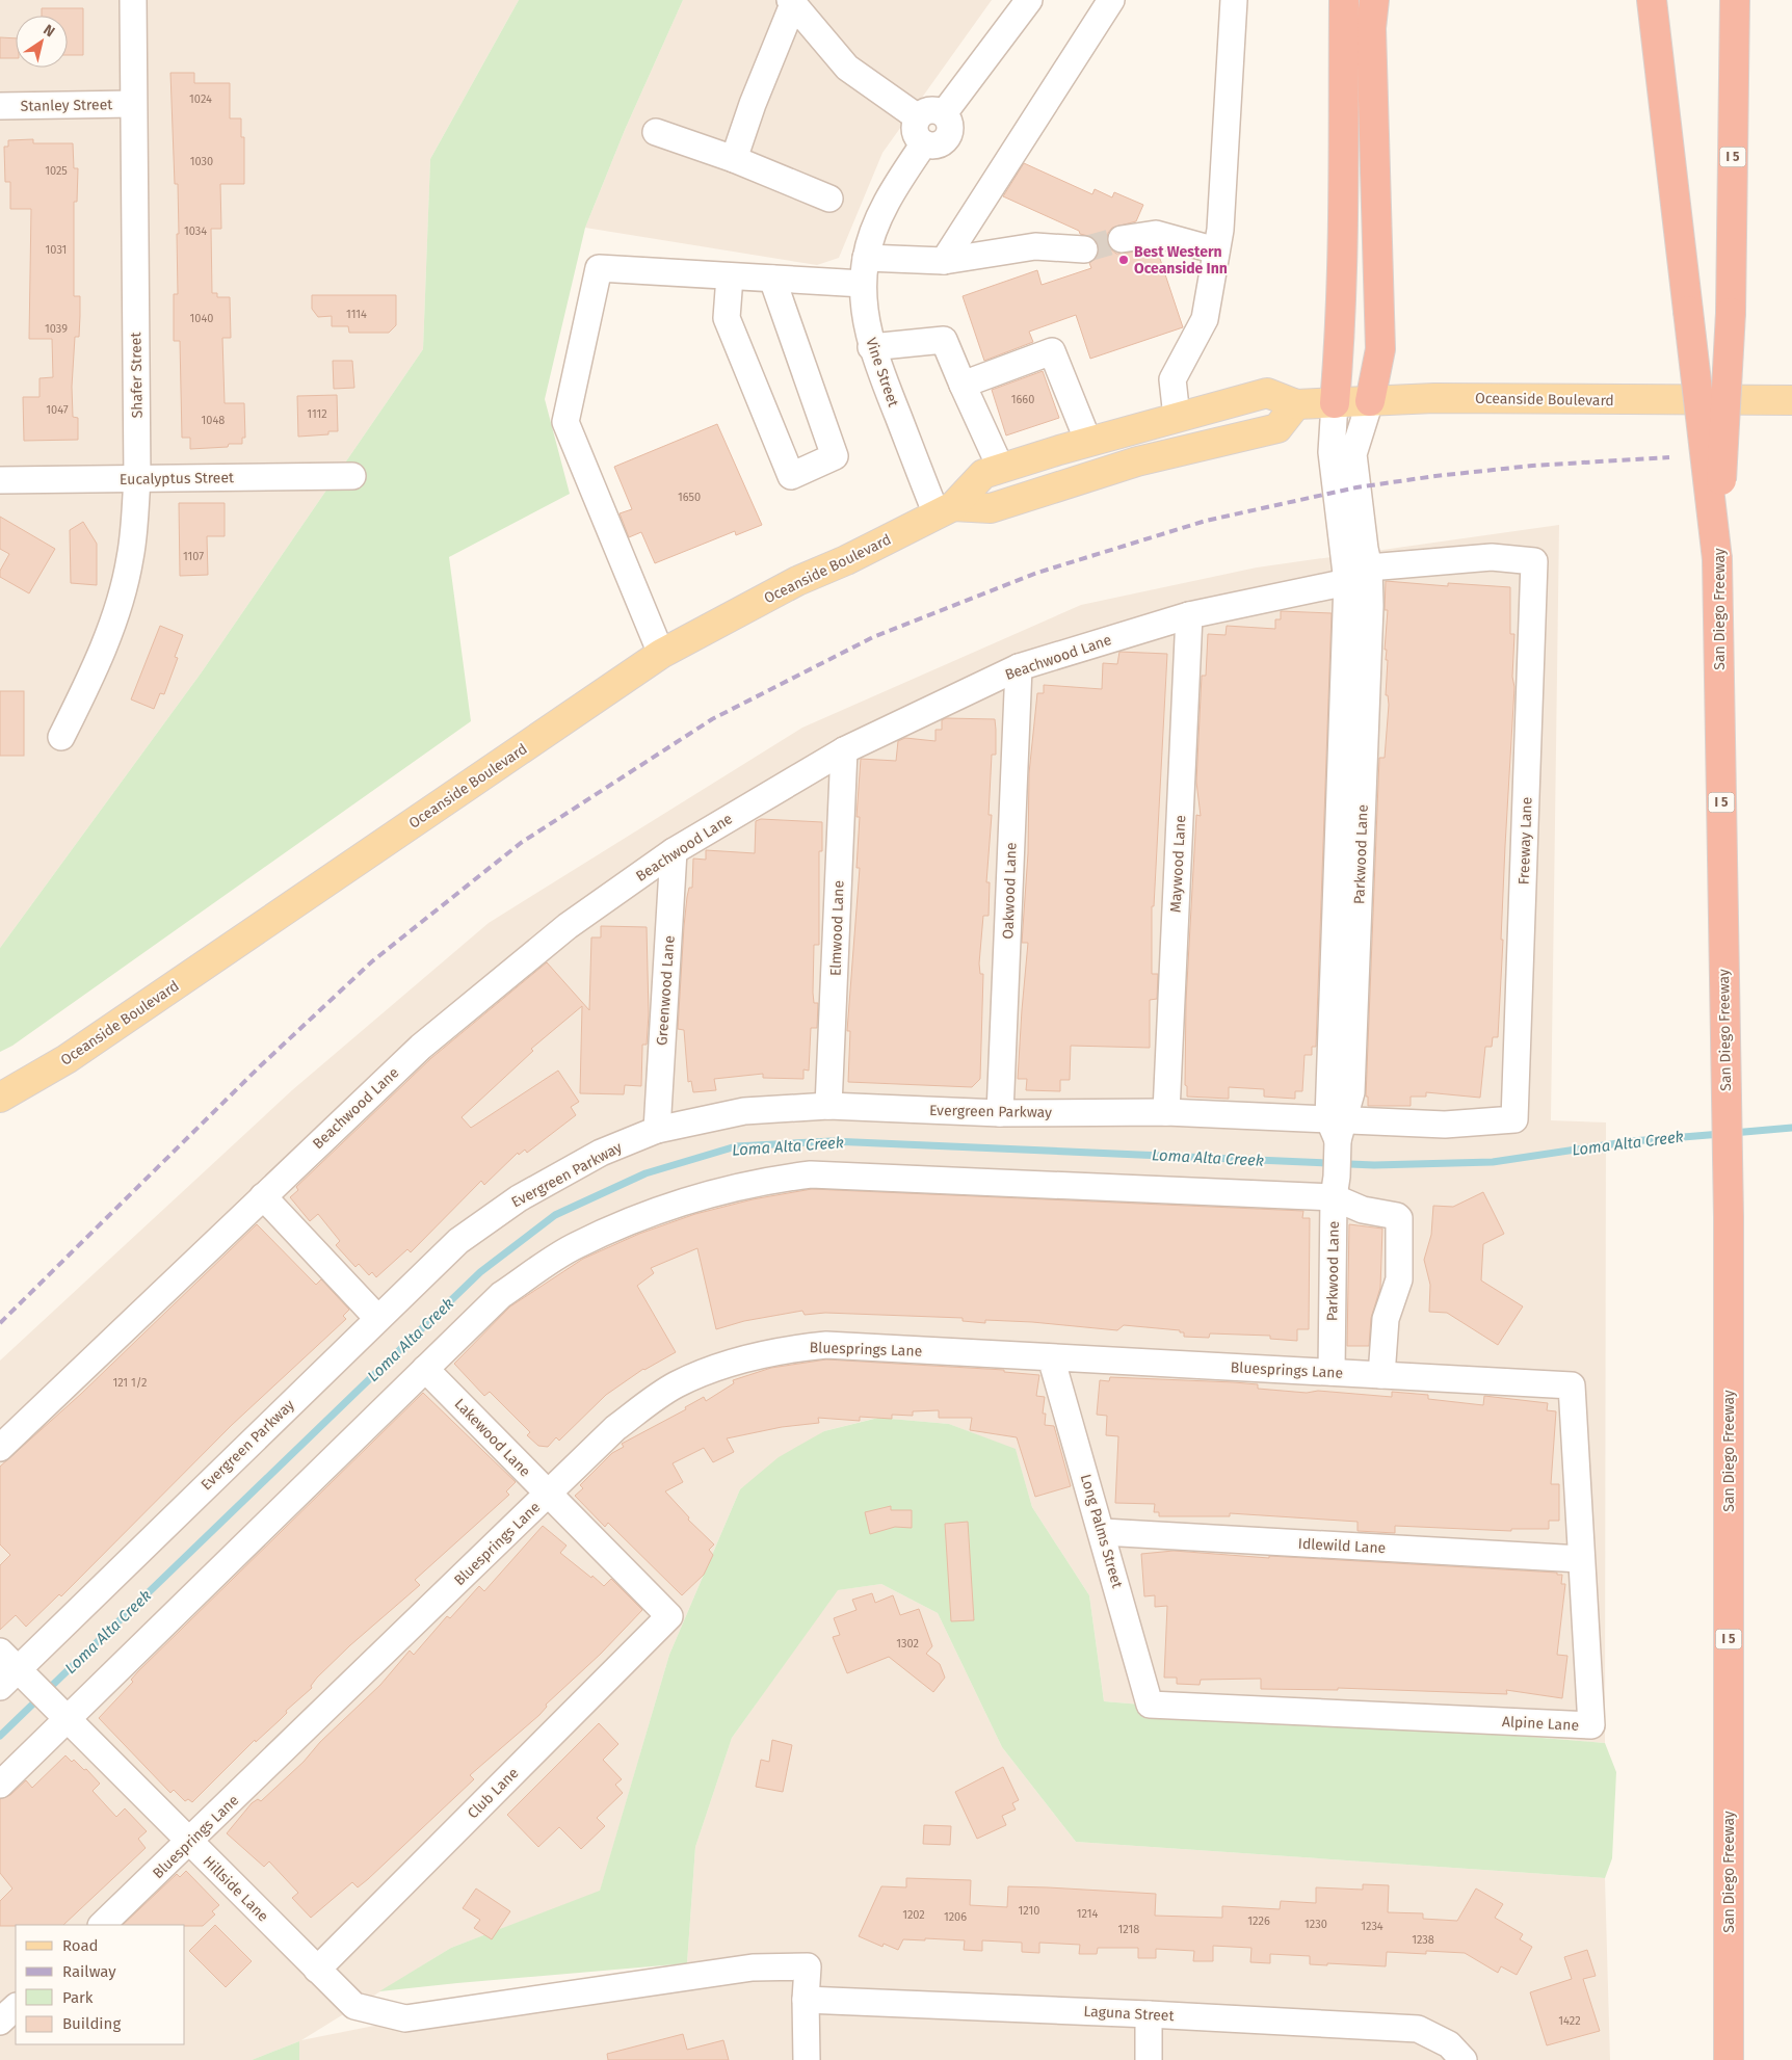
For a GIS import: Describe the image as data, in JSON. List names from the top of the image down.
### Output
{
  "streets": {
    "highway": ["I 5", "San Diego Freeway"],
    "main road": ["Oceanside Boulevard"],
    "street": [
      "Stanley Street",
      "Vine Street",
      "Shafer Street",
      "Eucalyptus Street",
      "Beachwood Lane",
      "Freeway Lane",
      "Parkwood Lane",
      "Maywood Lane",
      "Oakwood Lane",
      "Elmwood Lane",
      "Greenwood Lane",
      "Evergreen Parkway",
      "Bluesprings Lane",
      "Lakewood Lane",
      "Long Palms Street",
      "Idlewild Lane",
      "Alpine Lane",
      "Club Lane",
      "Hillside Lane",
      "Laguna Street"
    ]
  },
  "crossings": [
    ["Stanley Street", "Shafer Street"],
    ["Vine Street", "Oceanside Boulevard"],
    ["Shafer Street", "Eucalyptus Street"],
    ["Oceanside Boulevard", "Parkwood Lane"],
    ["Beachwood Lane", "Freeway Lane"],
    ["Beachwood Lane", "Parkwood Lane"],
    ["Beachwood Lane", "Maywood Lane"],
    ["Beachwood Lane", "Oakwood Lane"],
    ["Beachwood Lane", "Elmwood Lane"],
    ["Beachwood Lane", "Greenwood Lane"],
    ["Freeway Lane", "Evergreen Parkway"],
    ["Parkwood Lane", "Evergreen Parkway"],
    ["Parkwood Lane", "Bluesprings Lane"],
    ["Maywood Lane", "Evergreen Parkway"],
    ["Oakwood Lane", "Evergreen Parkway"],
    ["Elmwood Lane", "Evergreen Parkway"],
    ["Greenwood Lane", "Evergreen Parkway"],
    ["Evergreen Parkway", "Hillside Lane"],
    ["Bluesprings Lane", "Lakewood Lane"],
    ["Bluesprings Lane", "Long Palms Street"],
    ["Bluesprings Lane", "Alpine Lane"],
    ["Bluesprings Lane", "Hillside Lane"],
    ["Lakewood Lane", "Club Lane"],
    ["Long Palms Street", "Idlewild Lane"],
    ["Long Palms Street", "Alpine Lane"],
    ["Idlewild Lane", "Alpine Lane"],
    ["Club Lane", "Hillside Lane"],
    ["Hillside Lane", "Laguna Street"]
  ],
  "water": ["Loma Alta Creek"],
  "places": ["Best Western Oceanside Inn"],
  "house_numbers": [
    "1024",
    "1030",
    "1025",
    "1034",
    "1031",
    "1114",
    "1040",
    "1039",
    "1660",
    "1047",
    "1112",
    "1048",
    "1650",
    "1107",
    "121 1/2",
    "1302",
    "1210",
    "1214",
    "1202",
    "1206",
    "1226",
    "1230",
    "1234",
    "1218",
    "1238",
    "1422"
  ],
  "legend": [
    "Road",
    "Railway",
    "Park",
    "Building"
  ],
  "north": "top right"
}
